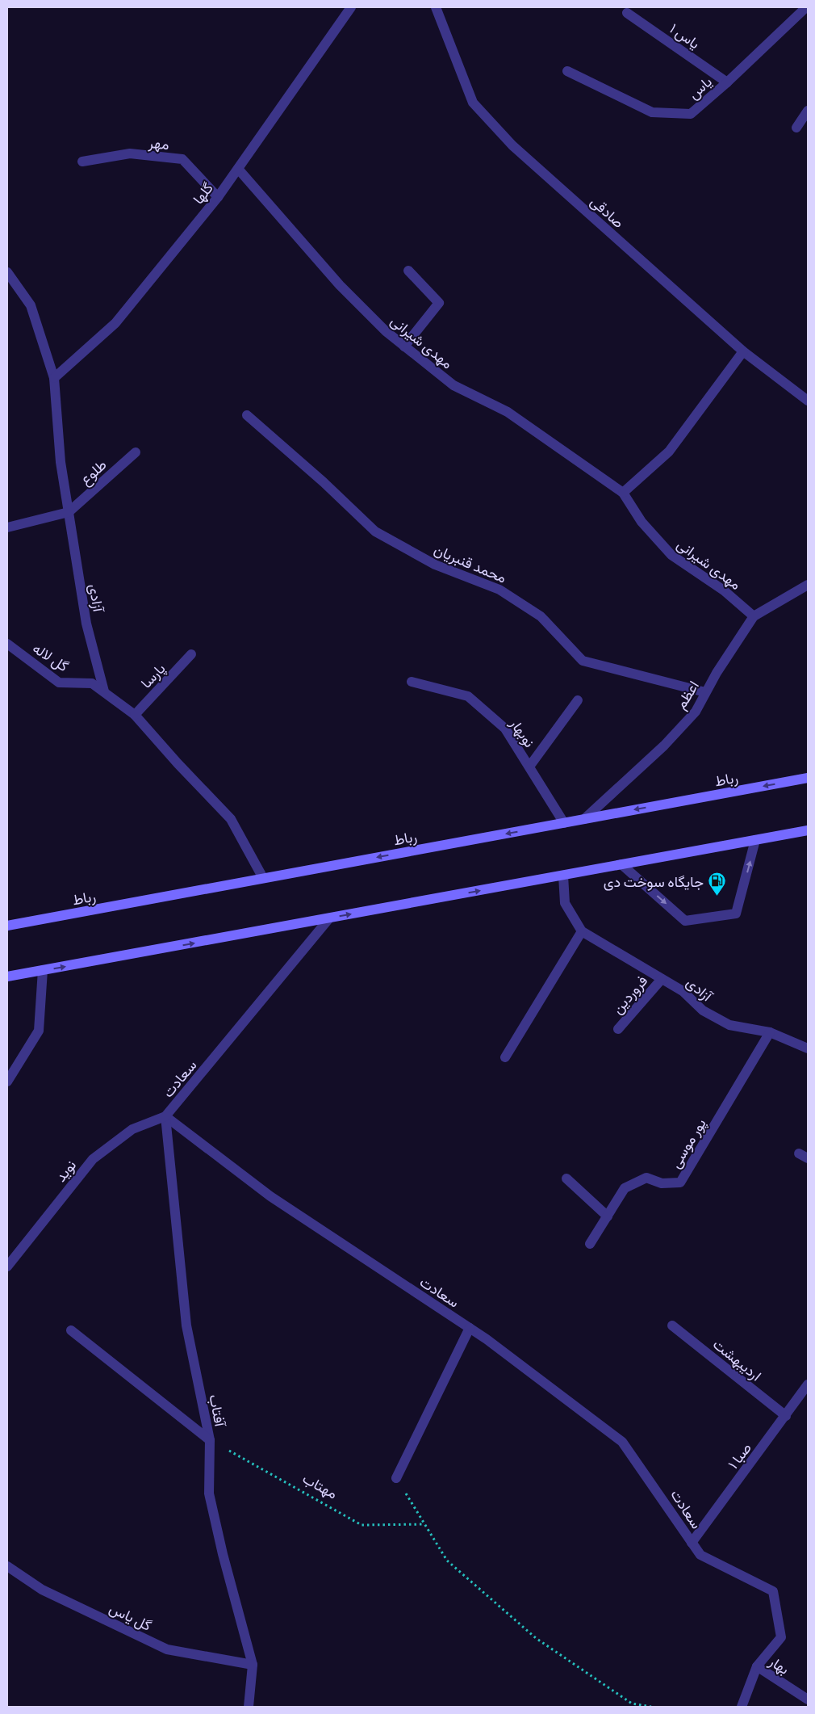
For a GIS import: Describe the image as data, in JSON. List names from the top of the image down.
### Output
{
  "streets": {
    "main road": ["رباط"],
    "street": [
      "یاس ۱",
      "یاس",
      "مهر",
      "گلها",
      "صادقی",
      "مهدی شیرانی",
      "طلوع",
      "محمد قنبریان",
      "آزادی",
      "گل لاله",
      "پارسا",
      "اعظم",
      "نوبهار",
      "فروردین",
      "سعادت",
      "پور موسی",
      "نوید",
      "اردیبهشت",
      "آفتاب",
      "صبا ۱",
      "گل یاس",
      "بهار"
    ],
    "path": ["مهتاب"]
  },
  "crossings": [
    ["یاس ۱", "یاس"],
    ["مهر", "گلها"],
    ["گلها", "مهدی شیرانی"],
    ["گلها", "آزادی"],
    ["مهدی شیرانی", "اعظم"],
    ["طلوع", "آزادی"],
    ["محمد قنبریان", "اعظم"],
    ["آزادی", "گل لاله"],
    ["آزادی", "فروردین"],
    ["آزادی", "پور موسی"],
    ["اعظم", "رباط"],
    ["نوبهار", "رباط"],
    ["سعادت", "نوید"],
    ["سعادت", "آفتاب"],
    ["سعادت", "صبا ۱"],
    ["سعادت", "بهار"],
    ["نوید", "آفتاب"],
    ["اردیبهشت", "صبا ۱"],
    ["آفتاب", "مهتاب"],
    ["آفتاب", "گل یاس"]
  ],
  "places": {
    "fuel station": ["جایگاه سوخت دی"]
  }
}
